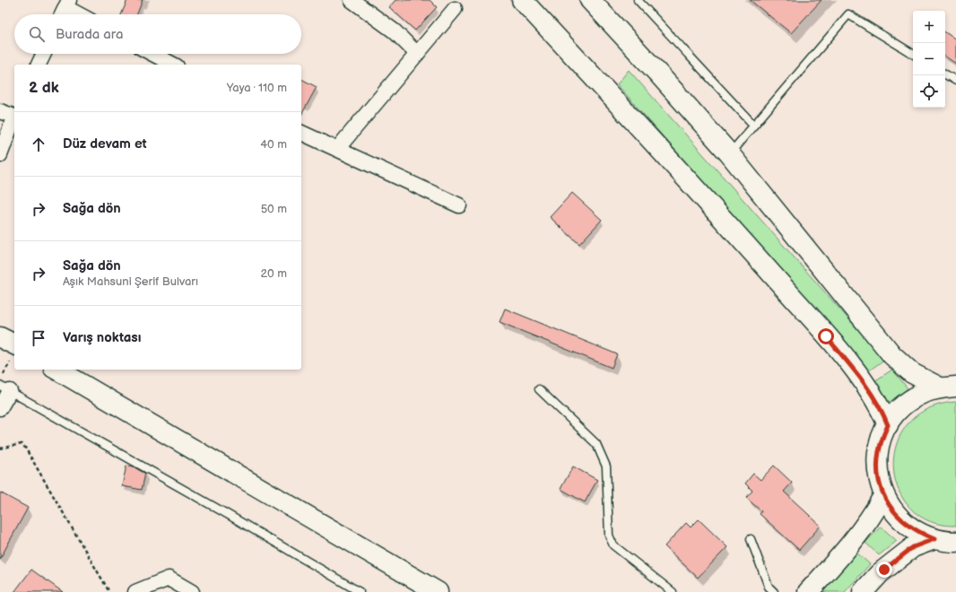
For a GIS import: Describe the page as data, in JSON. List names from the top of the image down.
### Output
{
  "page": {
    "map_buttons": ["+", "−"],
    "search": "Burada ara",
    "heading": ["2 dk", "Yaya · 110 m"],
    "list": [
      ["Düz devam et", "40 m"],
      ["Sağa dön", "50 m"],
      ["Sağa dön", "Aşık Mahsuni Şerif Bulvarı", "20 m"],
      "Varış noktası"
    ]
  }
}
